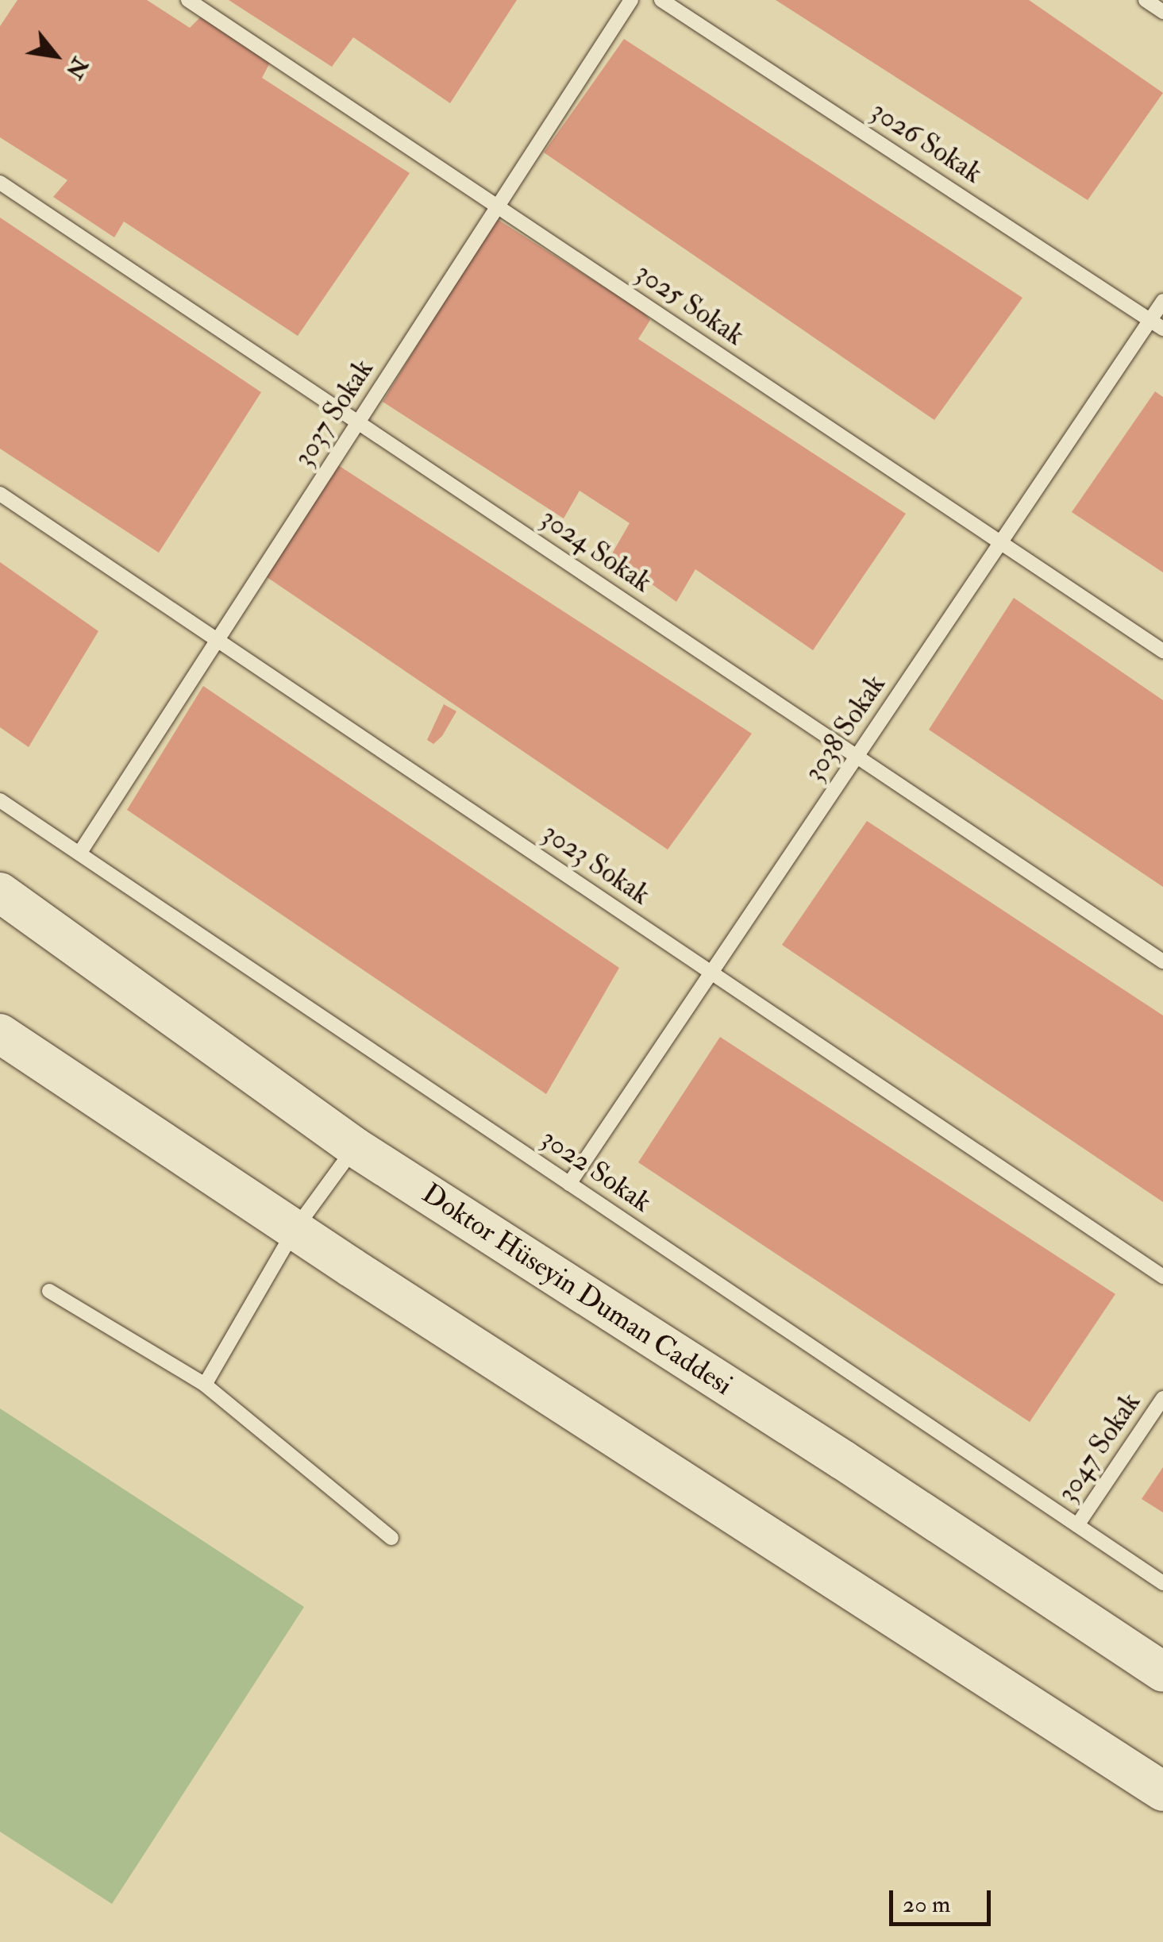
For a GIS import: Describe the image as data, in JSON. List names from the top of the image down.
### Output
{
  "streets": {
    "main road": ["Doktor Hüseyin Duman Caddesi"],
    "lane": [
      "3026 Sokak",
      "3025 Sokak",
      "3037 Sokak",
      "3024 Sokak",
      "3038 Sokak",
      "3023 Sokak",
      "3022 Sokak",
      "3047 Sokak"
    ]
  },
  "crossings": [
    ["3026 Sokak", "3038 Sokak"],
    ["3025 Sokak", "3037 Sokak"],
    ["3025 Sokak", "3038 Sokak"],
    ["3037 Sokak", "3024 Sokak"],
    ["3037 Sokak", "3023 Sokak"],
    ["3037 Sokak", "3022 Sokak"],
    ["3024 Sokak", "3038 Sokak"],
    ["3038 Sokak", "3023 Sokak"],
    ["3038 Sokak", "3022 Sokak"],
    ["3022 Sokak", "3047 Sokak"]
  ],
  "scale_bar": "20 m",
  "north": "bottom right"
}
